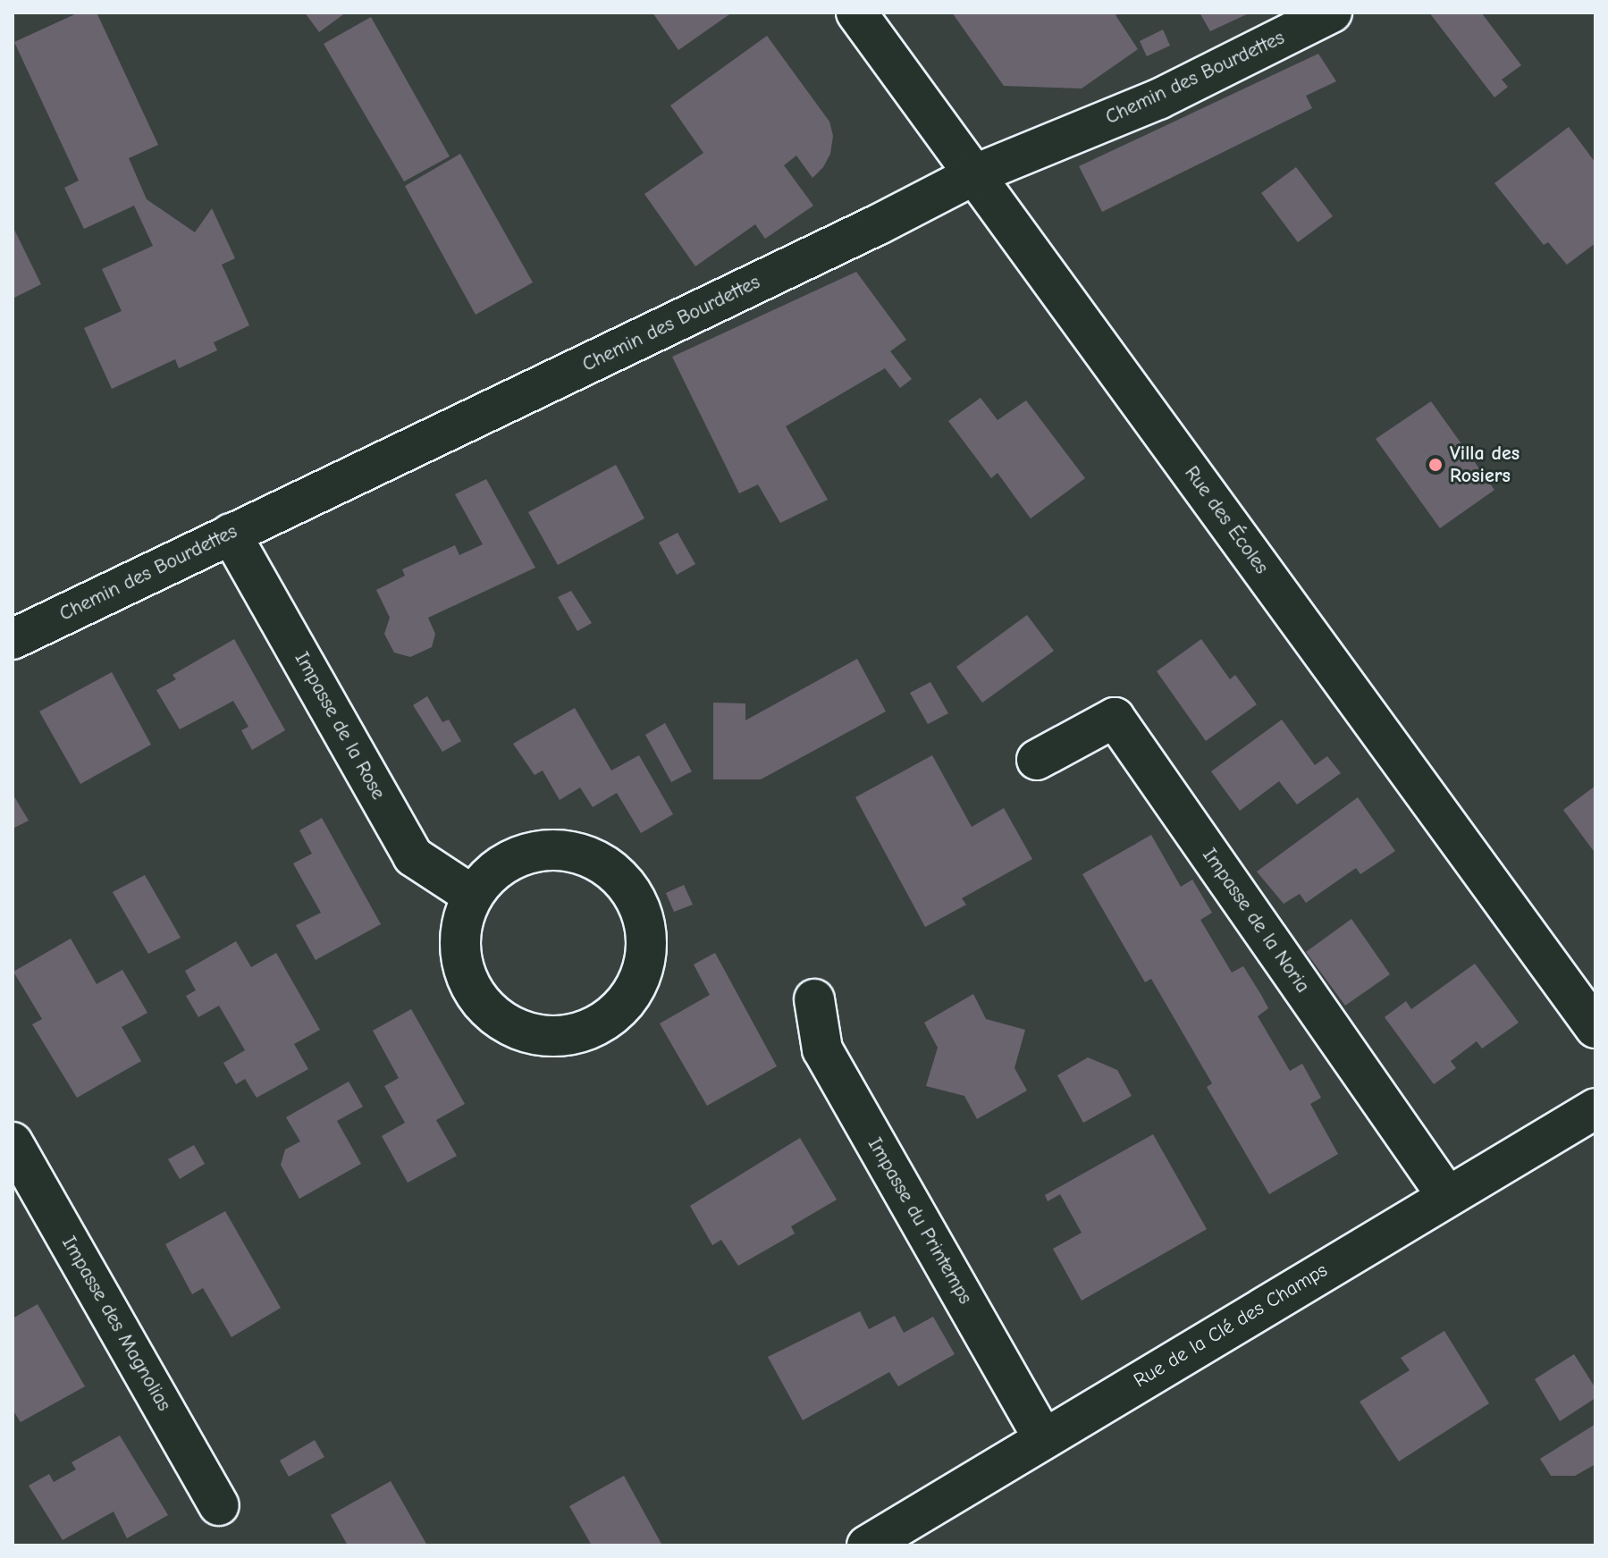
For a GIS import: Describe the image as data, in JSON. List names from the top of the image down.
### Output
{
  "streets": {
    "street": [
      "Chemin des Bourdettes",
      "Rue des Écoles",
      "Impasse de la Rose",
      "Impasse de la Noria",
      "Impasse du Printemps",
      "Impasse des Magnolias",
      "Rue de la Clé des Champs"
    ]
  },
  "crossings": [
    ["Chemin des Bourdettes", "Rue des Écoles"],
    ["Chemin des Bourdettes", "Impasse de la Rose"],
    ["Impasse de la Noria", "Rue de la Clé des Champs"],
    ["Impasse du Printemps", "Rue de la Clé des Champs"]
  ],
  "places": ["Villa des Rosiers"]
}
